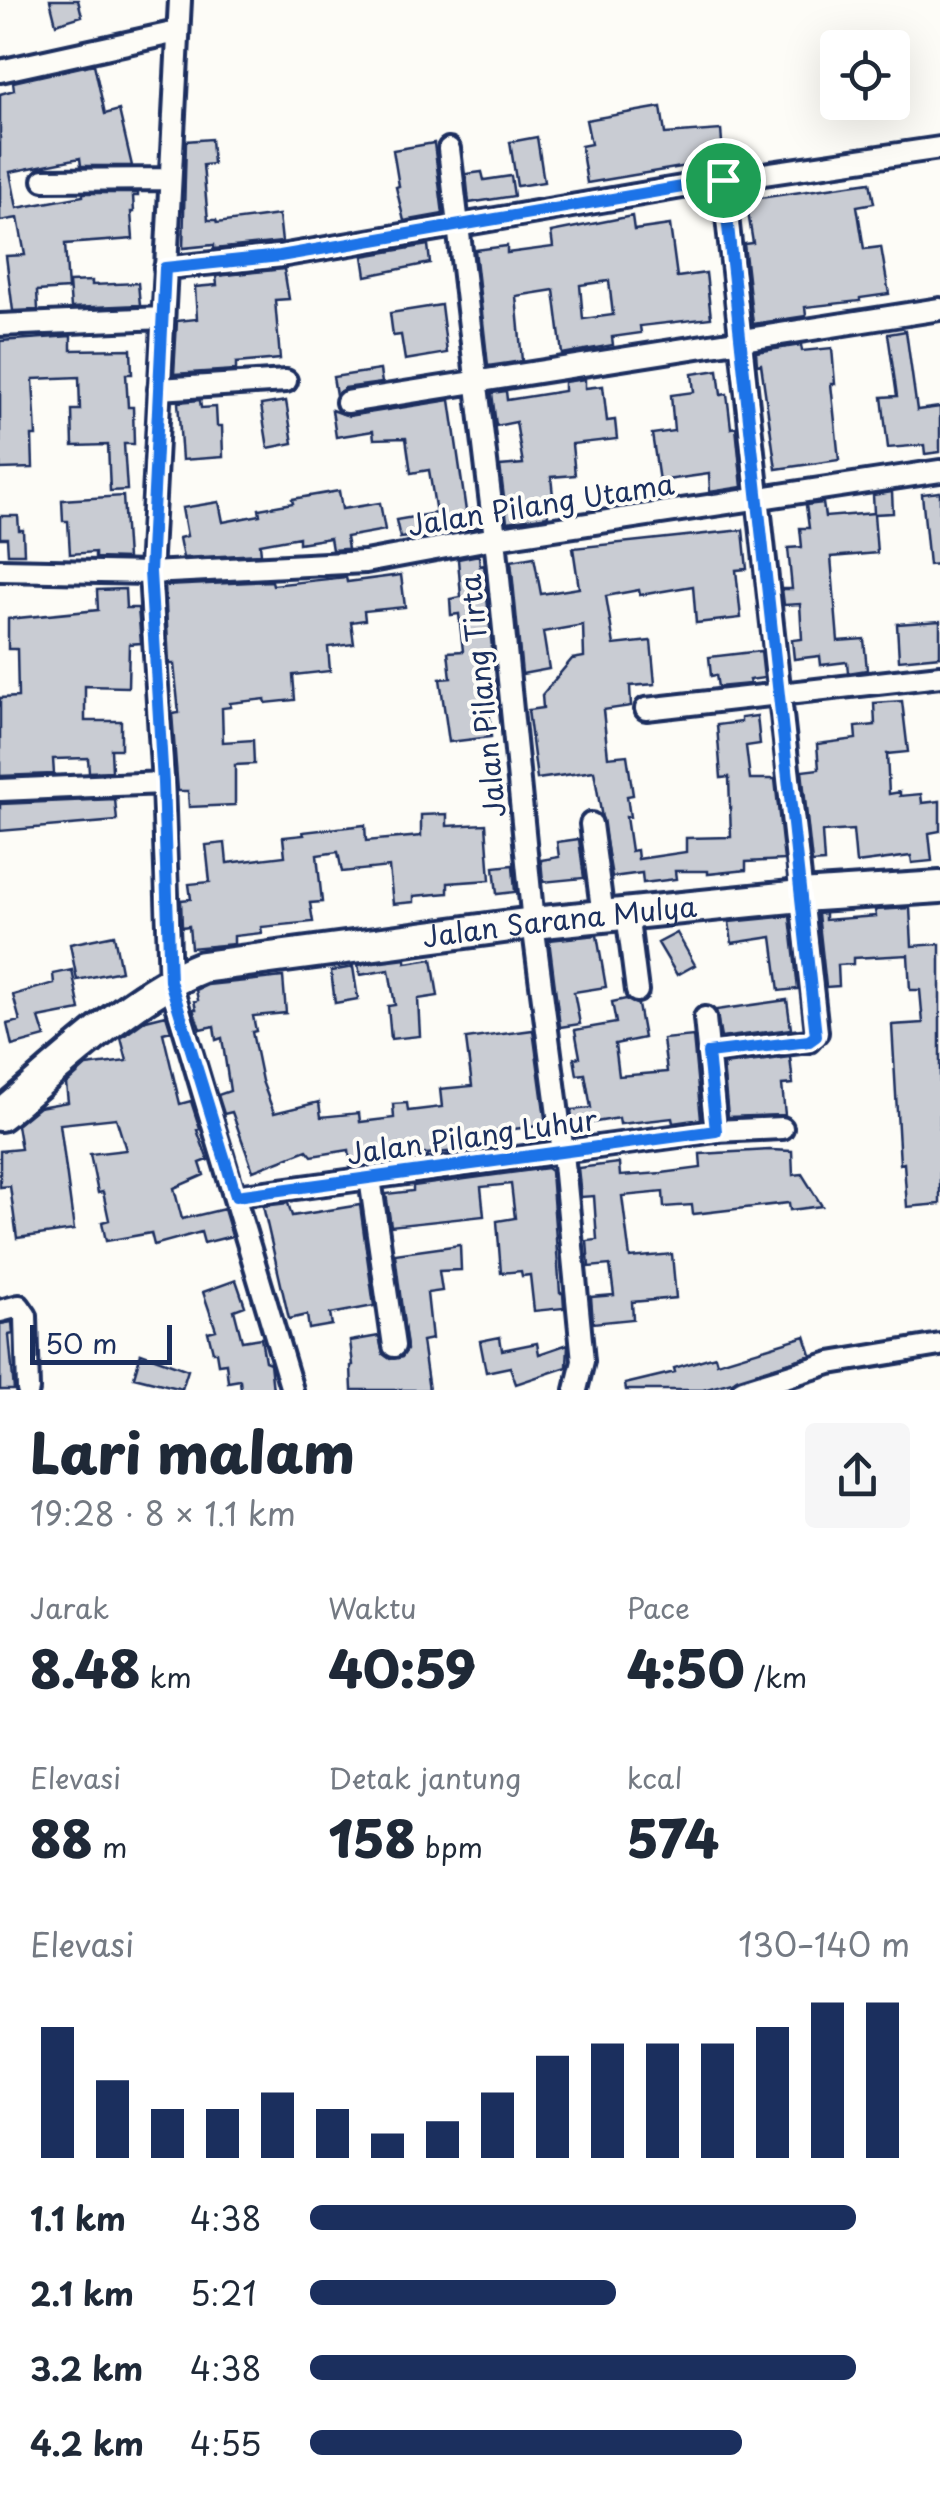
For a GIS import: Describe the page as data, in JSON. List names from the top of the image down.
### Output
{
  "streets": {
    "street": [
      "Jalan Pilang Utama",
      "Jalan Pilang Tirta",
      "Jalan Sarana Mulya",
      "Jalan Pilang Luhur"
    ]
  },
  "crossings": [
    ["Jalan Pilang Utama", "Jalan Pilang Tirta"],
    ["Jalan Pilang Tirta", "Jalan Sarana Mulya"],
    ["Jalan Pilang Tirta", "Jalan Pilang Luhur"]
  ],
  "scale_bar": "50 m",
  "page": {
    "scale": "50 m",
    "heading": ["Lari malam", "19:28 · 8 × 1.1 km"],
    "stats": [
      ["Jarak", "8.48 km"],
      ["Waktu", "40:59"],
      ["Pace", "4:50 /km"],
      ["Elevasi", "88 m"],
      ["Detak jantung", "158 bpm"],
      ["kcal", "574"]
    ],
    "chart": ["Elevasi", "130–140 m"],
    "list": [
      {
        "name": "1.1 km",
        "note": "4:38"
      },
      {
        "name": "2.1 km",
        "note": "5:21"
      },
      {
        "name": "3.2 km",
        "note": "4:38"
      },
      {
        "name": "4.2 km",
        "note": "4:55"
      }
    ]
  }
}
